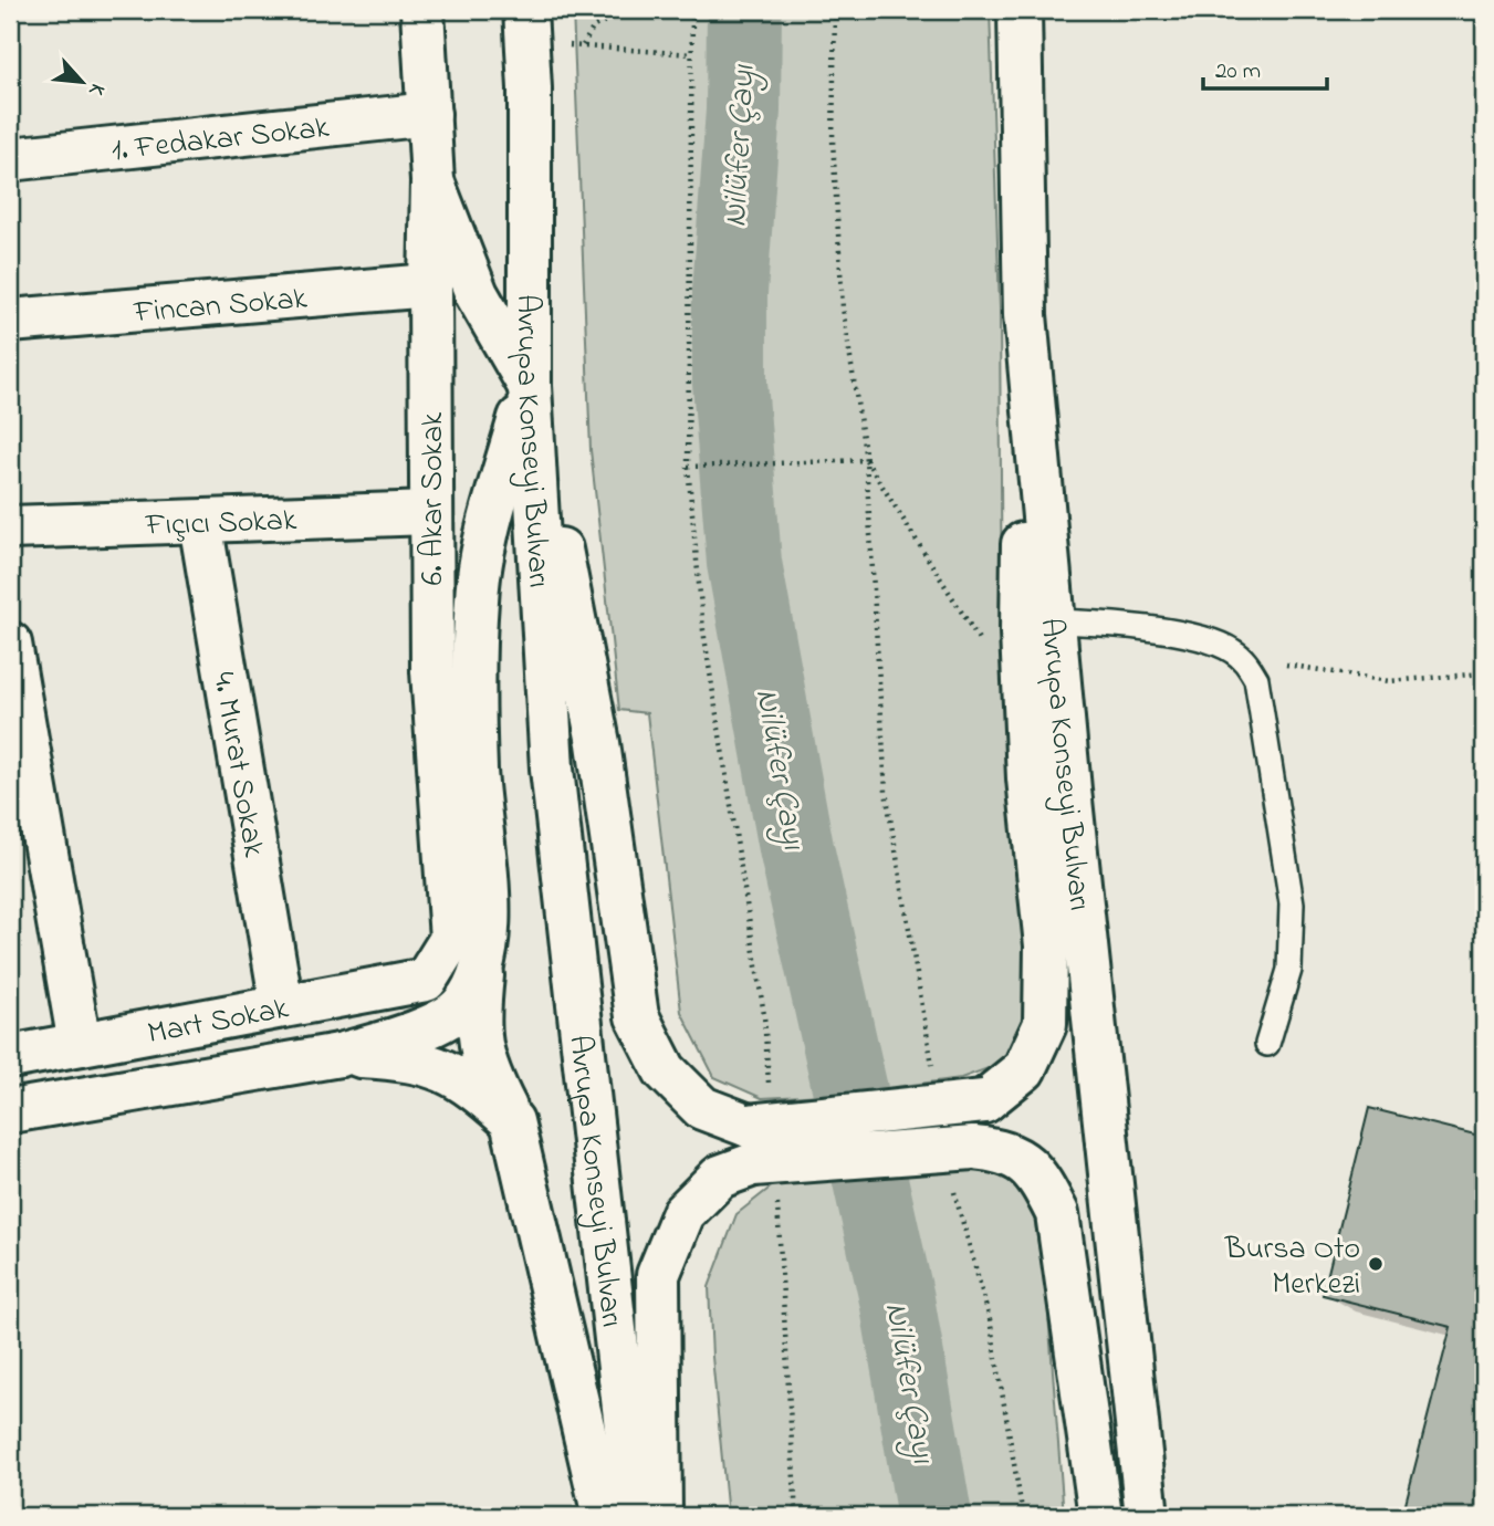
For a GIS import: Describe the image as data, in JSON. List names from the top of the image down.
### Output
{
  "streets": {
    "main road": [
      "1. Fedakar Sokak",
      "Fincan Sokak",
      "Avrupa Konseyi Bulvarı",
      "6. Akar Sokak",
      "Fıçıcı Sokak",
      "4. Murat Sokak",
      "Mart Sokak"
    ]
  },
  "crossings": [
    ["1. Fedakar Sokak", "6. Akar Sokak"],
    ["Fincan Sokak", "6. Akar Sokak"],
    ["6. Akar Sokak", "Fıçıcı Sokak"],
    ["6. Akar Sokak", "Mart Sokak"],
    ["Fıçıcı Sokak", "4. Murat Sokak"],
    ["4. Murat Sokak", "Mart Sokak"]
  ],
  "water": ["Nilüfer Çayı"],
  "places": ["Bursa Oto Merkezi"],
  "scale_bar": "20 m",
  "north": "bottom right"
}
